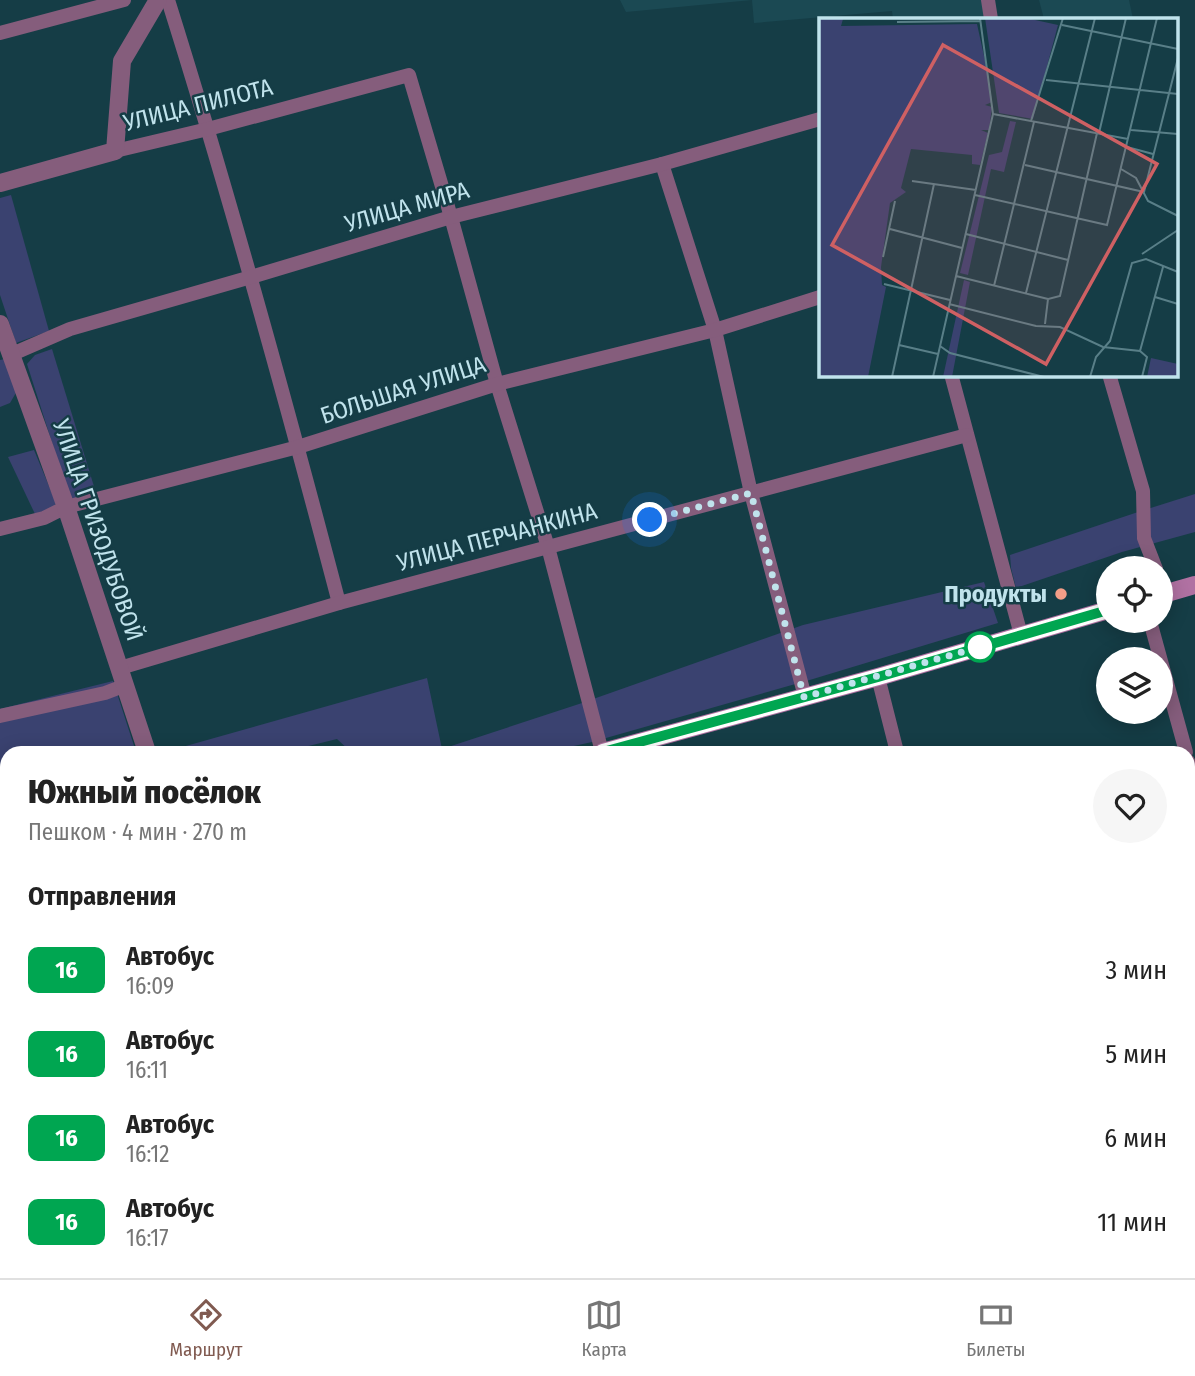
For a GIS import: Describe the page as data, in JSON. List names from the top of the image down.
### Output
{
  "streets": {
    "street": [
      "УЛИЦА ПИЛОТА",
      "УЛИЦА МИРА",
      "БОЛЬШАЯ УЛИЦА",
      "УЛИЦА ГРИЗОДУБОВОЙ",
      "УЛИЦА ПЕРЧАНКИНА"
    ]
  },
  "crossings": [
    ["УЛИЦА ПИЛОТА", "УЛИЦА МИРА"],
    ["УЛИЦА МИРА", "УЛИЦА ГРИЗОДУБОВОЙ"],
    ["БОЛЬШАЯ УЛИЦА", "УЛИЦА ГРИЗОДУБОВОЙ"],
    ["УЛИЦА ГРИЗОДУБОВОЙ", "УЛИЦА ПЕРЧАНКИНА"]
  ],
  "places": ["Продукты"],
  "lines": ["bus line 16"],
  "page": {
    "heading": [
      ["Южный посёлок", "Пешком · 4 мин · 270 m"],
      "Отправления"
    ],
    "list": [
      {
        "mark": "16",
        "name": "Автобус",
        "note": "16:09",
        "value": "3 мин"
      },
      {
        "mark": "16",
        "name": "Автобус",
        "note": "16:11",
        "value": "5 мин"
      },
      {
        "mark": "16",
        "name": "Автобус",
        "note": "16:12",
        "value": "6 мин"
      },
      {
        "mark": "16",
        "name": "Автобус",
        "note": "16:17",
        "value": "11 мин"
      }
    ],
    "tabs": ["Маршрут", "Карта", "Билеты"]
  }
}
